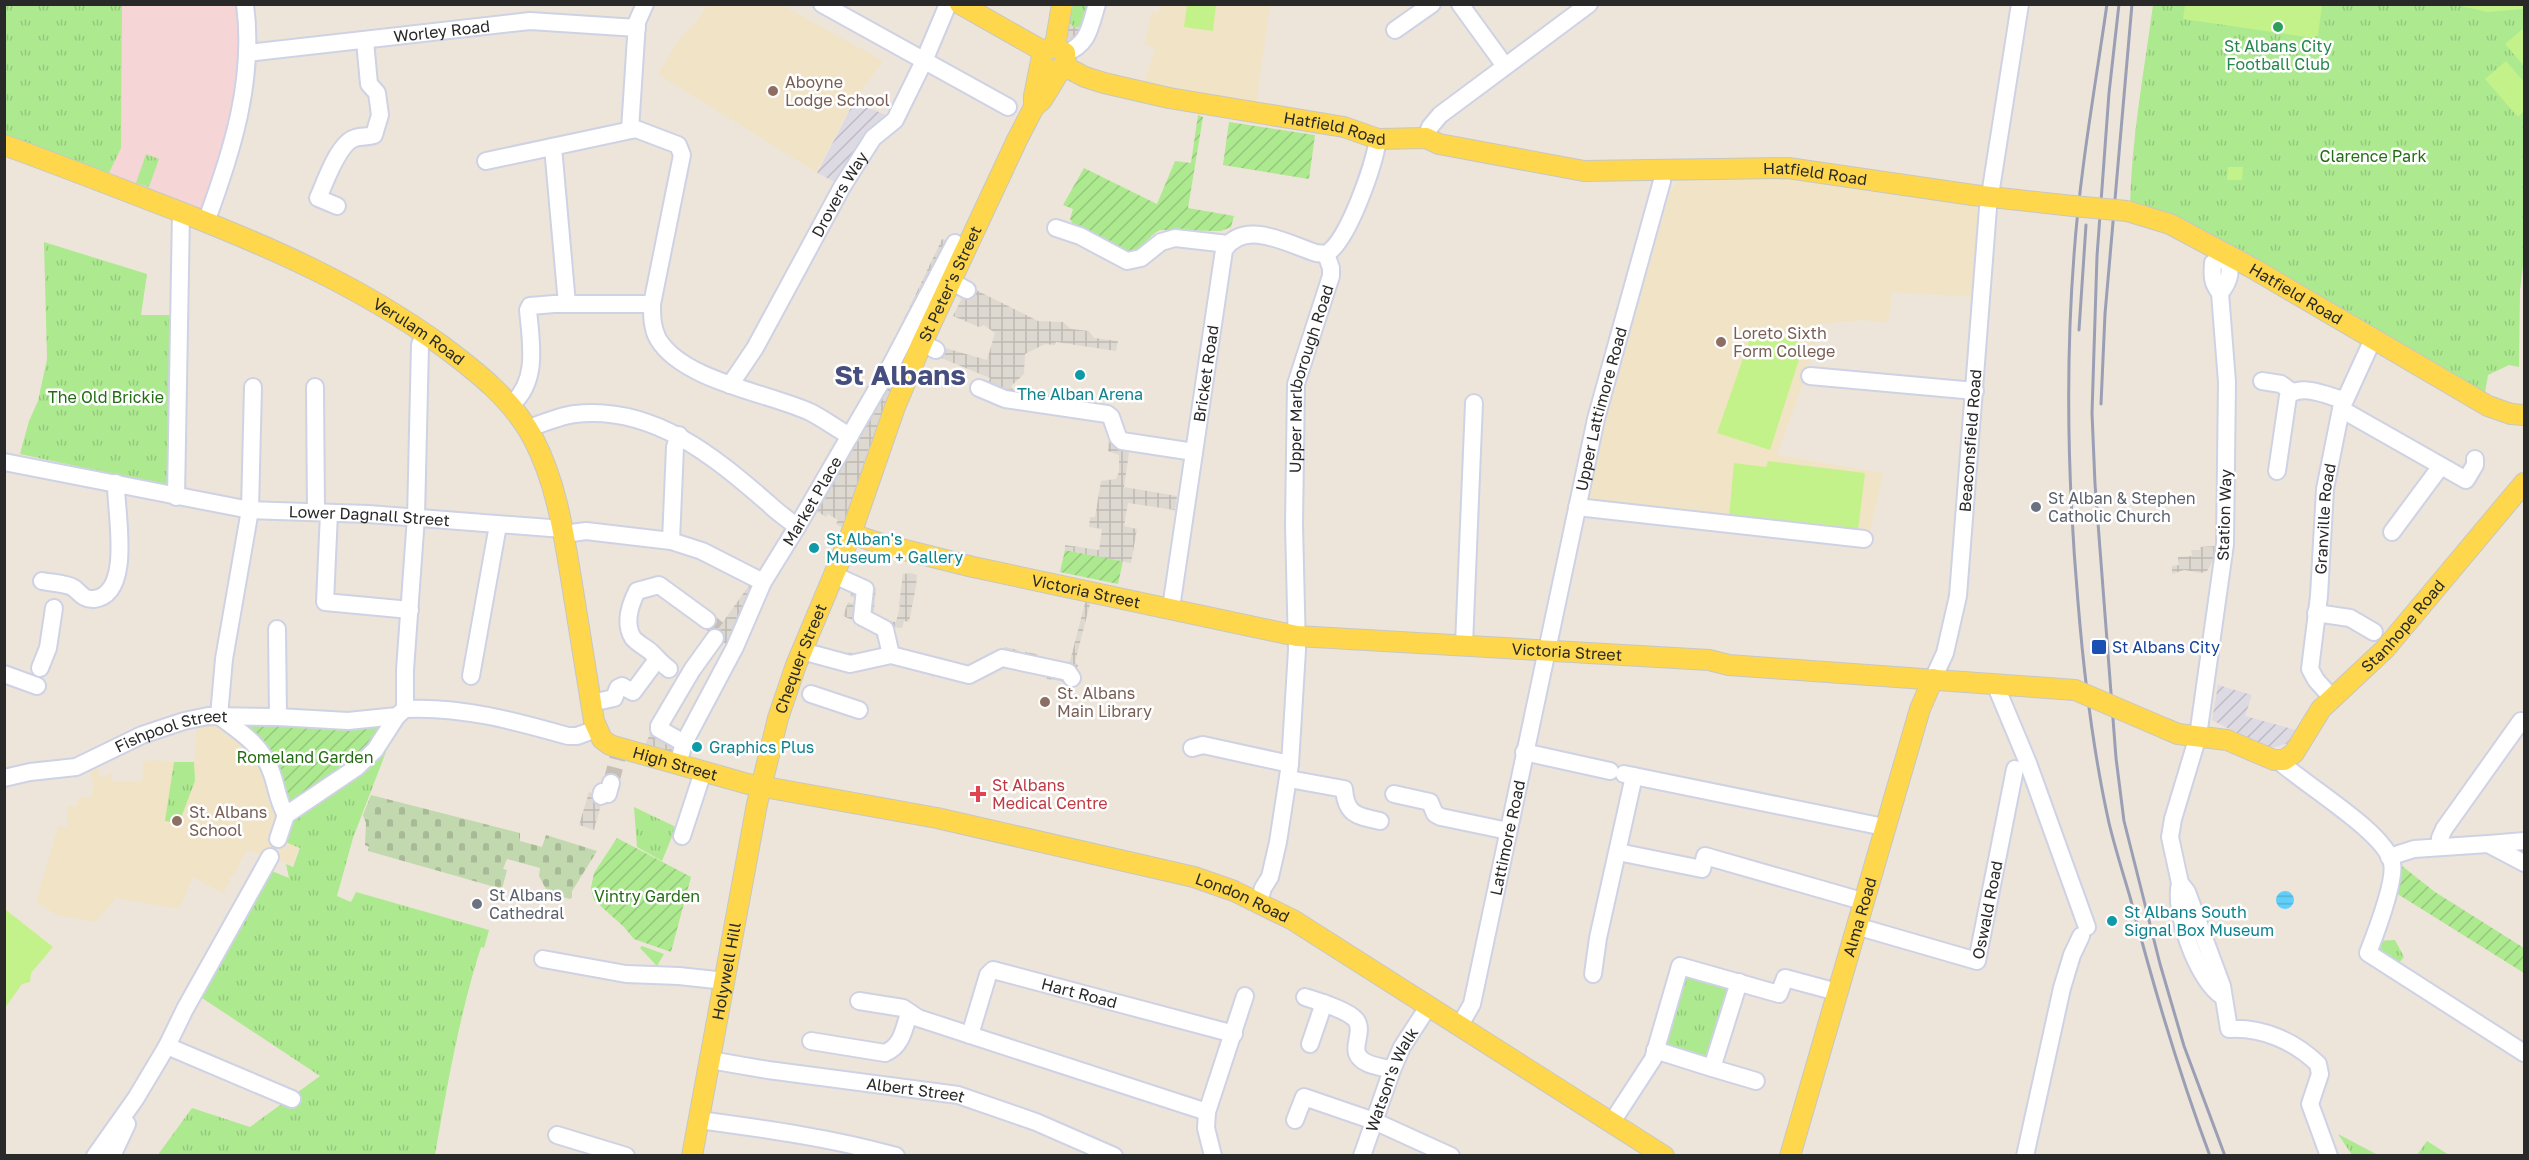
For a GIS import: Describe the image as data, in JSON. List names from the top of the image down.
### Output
{
  "streets": {
    "main road": [
      "Hatfield Road",
      "St Peter's Street",
      "Verulam Road",
      "Victoria Street",
      "Stanhope Road",
      "Chequer Street",
      "High Street",
      "London Road",
      "Alma Road",
      "Holywell Hill"
    ],
    "street": [
      "Worley Road",
      "Drovers Way",
      "Bricket Road",
      "Upper Marlborough Road",
      "Upper Lattimore Road",
      "Beaconsfield Road",
      "Market Place",
      "Lower Dagnall Street",
      "Station Way",
      "Granville Road",
      "Fishpool Street",
      "Lattimore Road",
      "Oswald Road",
      "Hart Road",
      "Watson's Walk",
      "Albert Street"
    ]
  },
  "crossings": [
    ["Hatfield Road", "St Peter's Street"],
    ["Hatfield Road", "Upper Lattimore Road"],
    ["Hatfield Road", "Beaconsfield Road"],
    ["Hatfield Road", "Station Way"],
    ["Hatfield Road", "Granville Road"],
    ["St Peter's Street", "Victoria Street"],
    ["St Peter's Street", "Chequer Street"],
    ["Verulam Road", "Lower Dagnall Street"],
    ["Verulam Road", "High Street"],
    ["Bricket Road", "Victoria Street"],
    ["Upper Marlborough Road", "Victoria Street"],
    ["Upper Marlborough Road", "London Road"],
    ["Upper Lattimore Road", "Victoria Street"],
    ["Upper Lattimore Road", "Lattimore Road"],
    ["Beaconsfield Road", "Victoria Street"],
    ["Beaconsfield Road", "Alma Road"],
    ["Market Place", "Lower Dagnall Street"],
    ["Market Place", "High Street"],
    ["Station Way", "Victoria Street"],
    ["Granville Road", "Stanhope Road"],
    ["Victoria Street", "Stanhope Road"],
    ["Victoria Street", "Chequer Street"],
    ["Victoria Street", "Lattimore Road"],
    ["Victoria Street", "Alma Road"],
    ["Chequer Street", "High Street"],
    ["Chequer Street", "London Road"],
    ["Chequer Street", "Holywell Hill"],
    ["High Street", "London Road"],
    ["High Street", "Holywell Hill"],
    ["Lattimore Road", "London Road"],
    ["London Road", "Holywell Hill"],
    ["London Road", "Watson's Walk"],
    ["Oswald Road", "Alma Road"],
    ["Holywell Hill", "Albert Street"]
  ],
  "districts": ["St Albans"],
  "parks": [
    "Clarence Park",
    "The Old Brickie",
    "Romeland Garden",
    "Vintry Garden"
  ],
  "places": {
    "other": [
      "St Albans City Football Club",
      "Aboyne Lodge School",
      "Loreto Sixth Form College",
      "The Alban Arena",
      "St Alban & Stephen Catholic Church",
      "St Alban's Museum + Gallery",
      "St. Albans Main Library",
      "Graphics Plus",
      "St. Albans School",
      "St Albans Cathedral",
      "St Albans South Signal Box Museum"
    ],
    "transit": ["St Albans City"],
    "health": ["St Albans Medical Centre"]
  }
}
